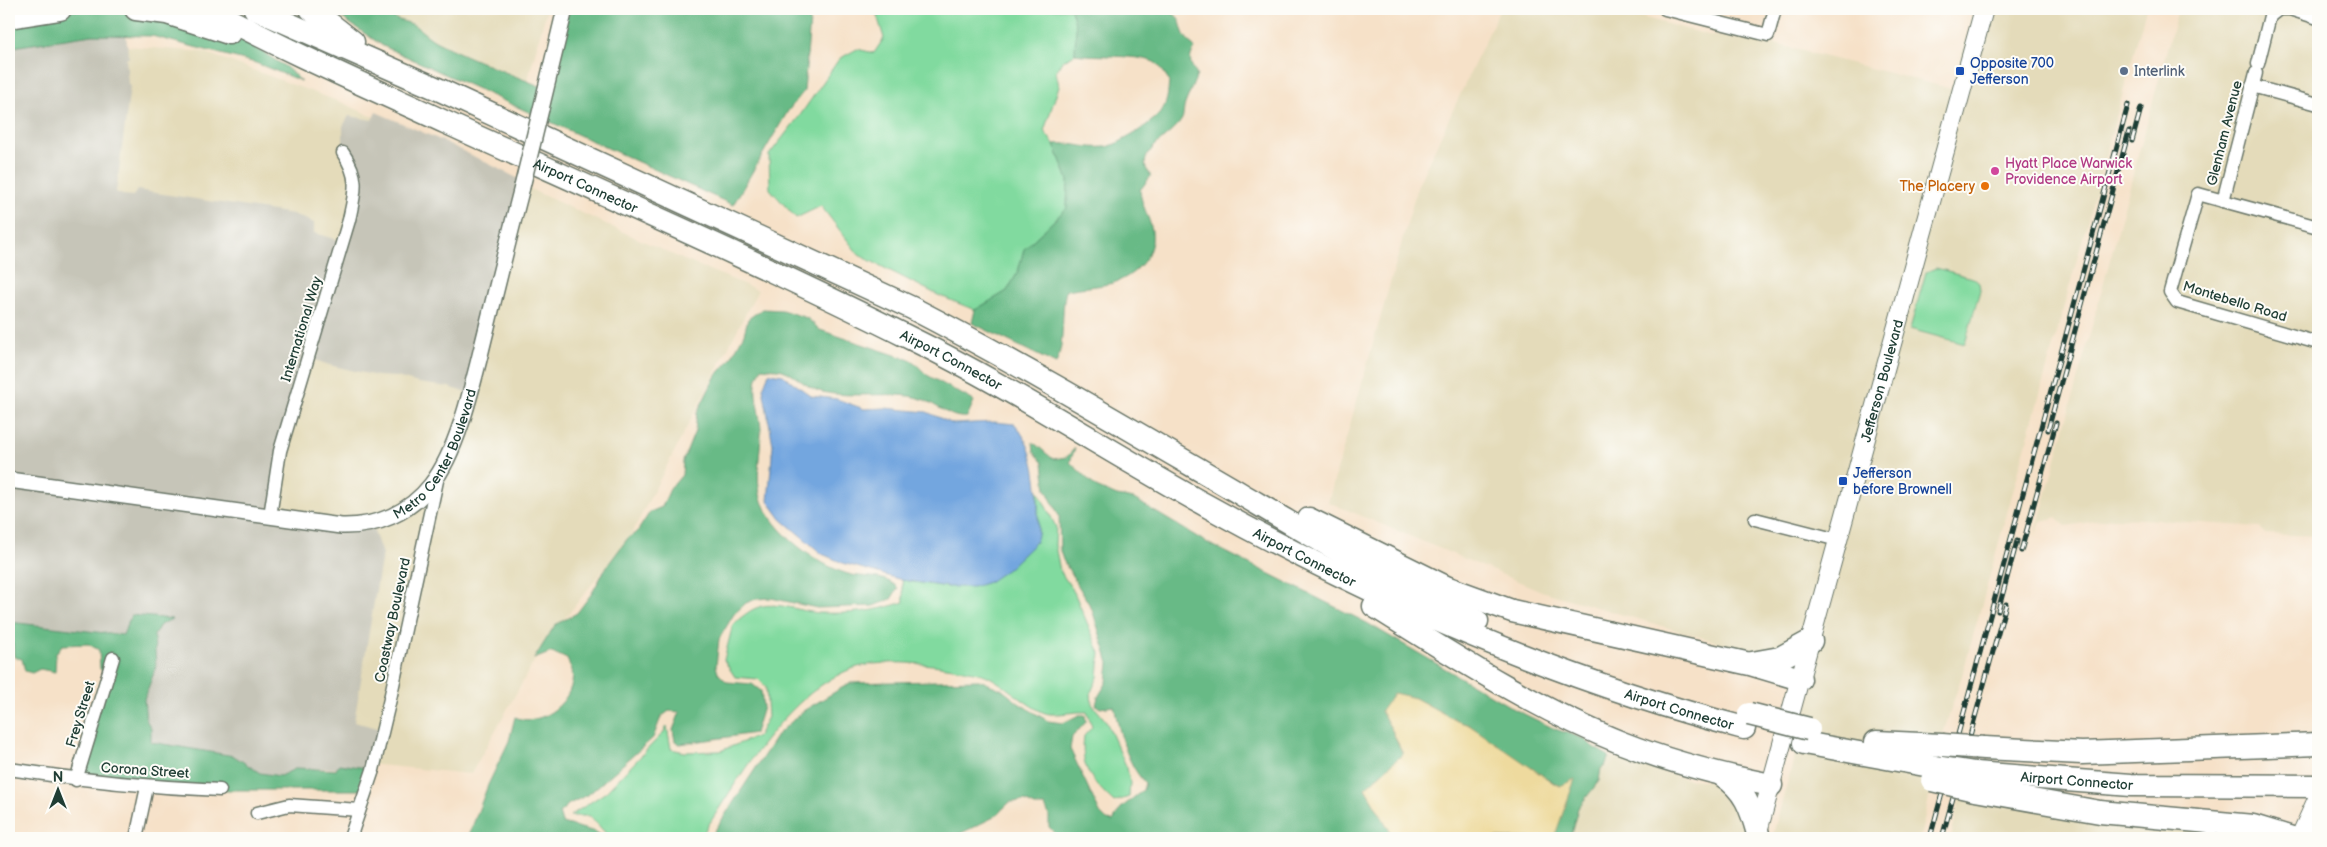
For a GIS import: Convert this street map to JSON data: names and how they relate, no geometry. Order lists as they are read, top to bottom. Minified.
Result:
{"streets":{"highway":["Airport Connector"],"main road":["Jefferson Boulevard"],"street":["Glenham Avenue","Montebello Road","International Way","Metro Center Boulevard","Coastway Boulevard","Frey Street","Corona Street"]},"crossings":[["Glenham Avenue","Montebello Road"],["International Way","Metro Center Boulevard"],["Metro Center Boulevard","Coastway Boulevard"],["Frey Street","Corona Street"]],"places":{"transit":["Opposite 700 Jefferson","Jefferson before Brownell"],"other":["Interlink","Hyatt Place Warwick Providence Airport","The Placery"]},"north":"top"}
